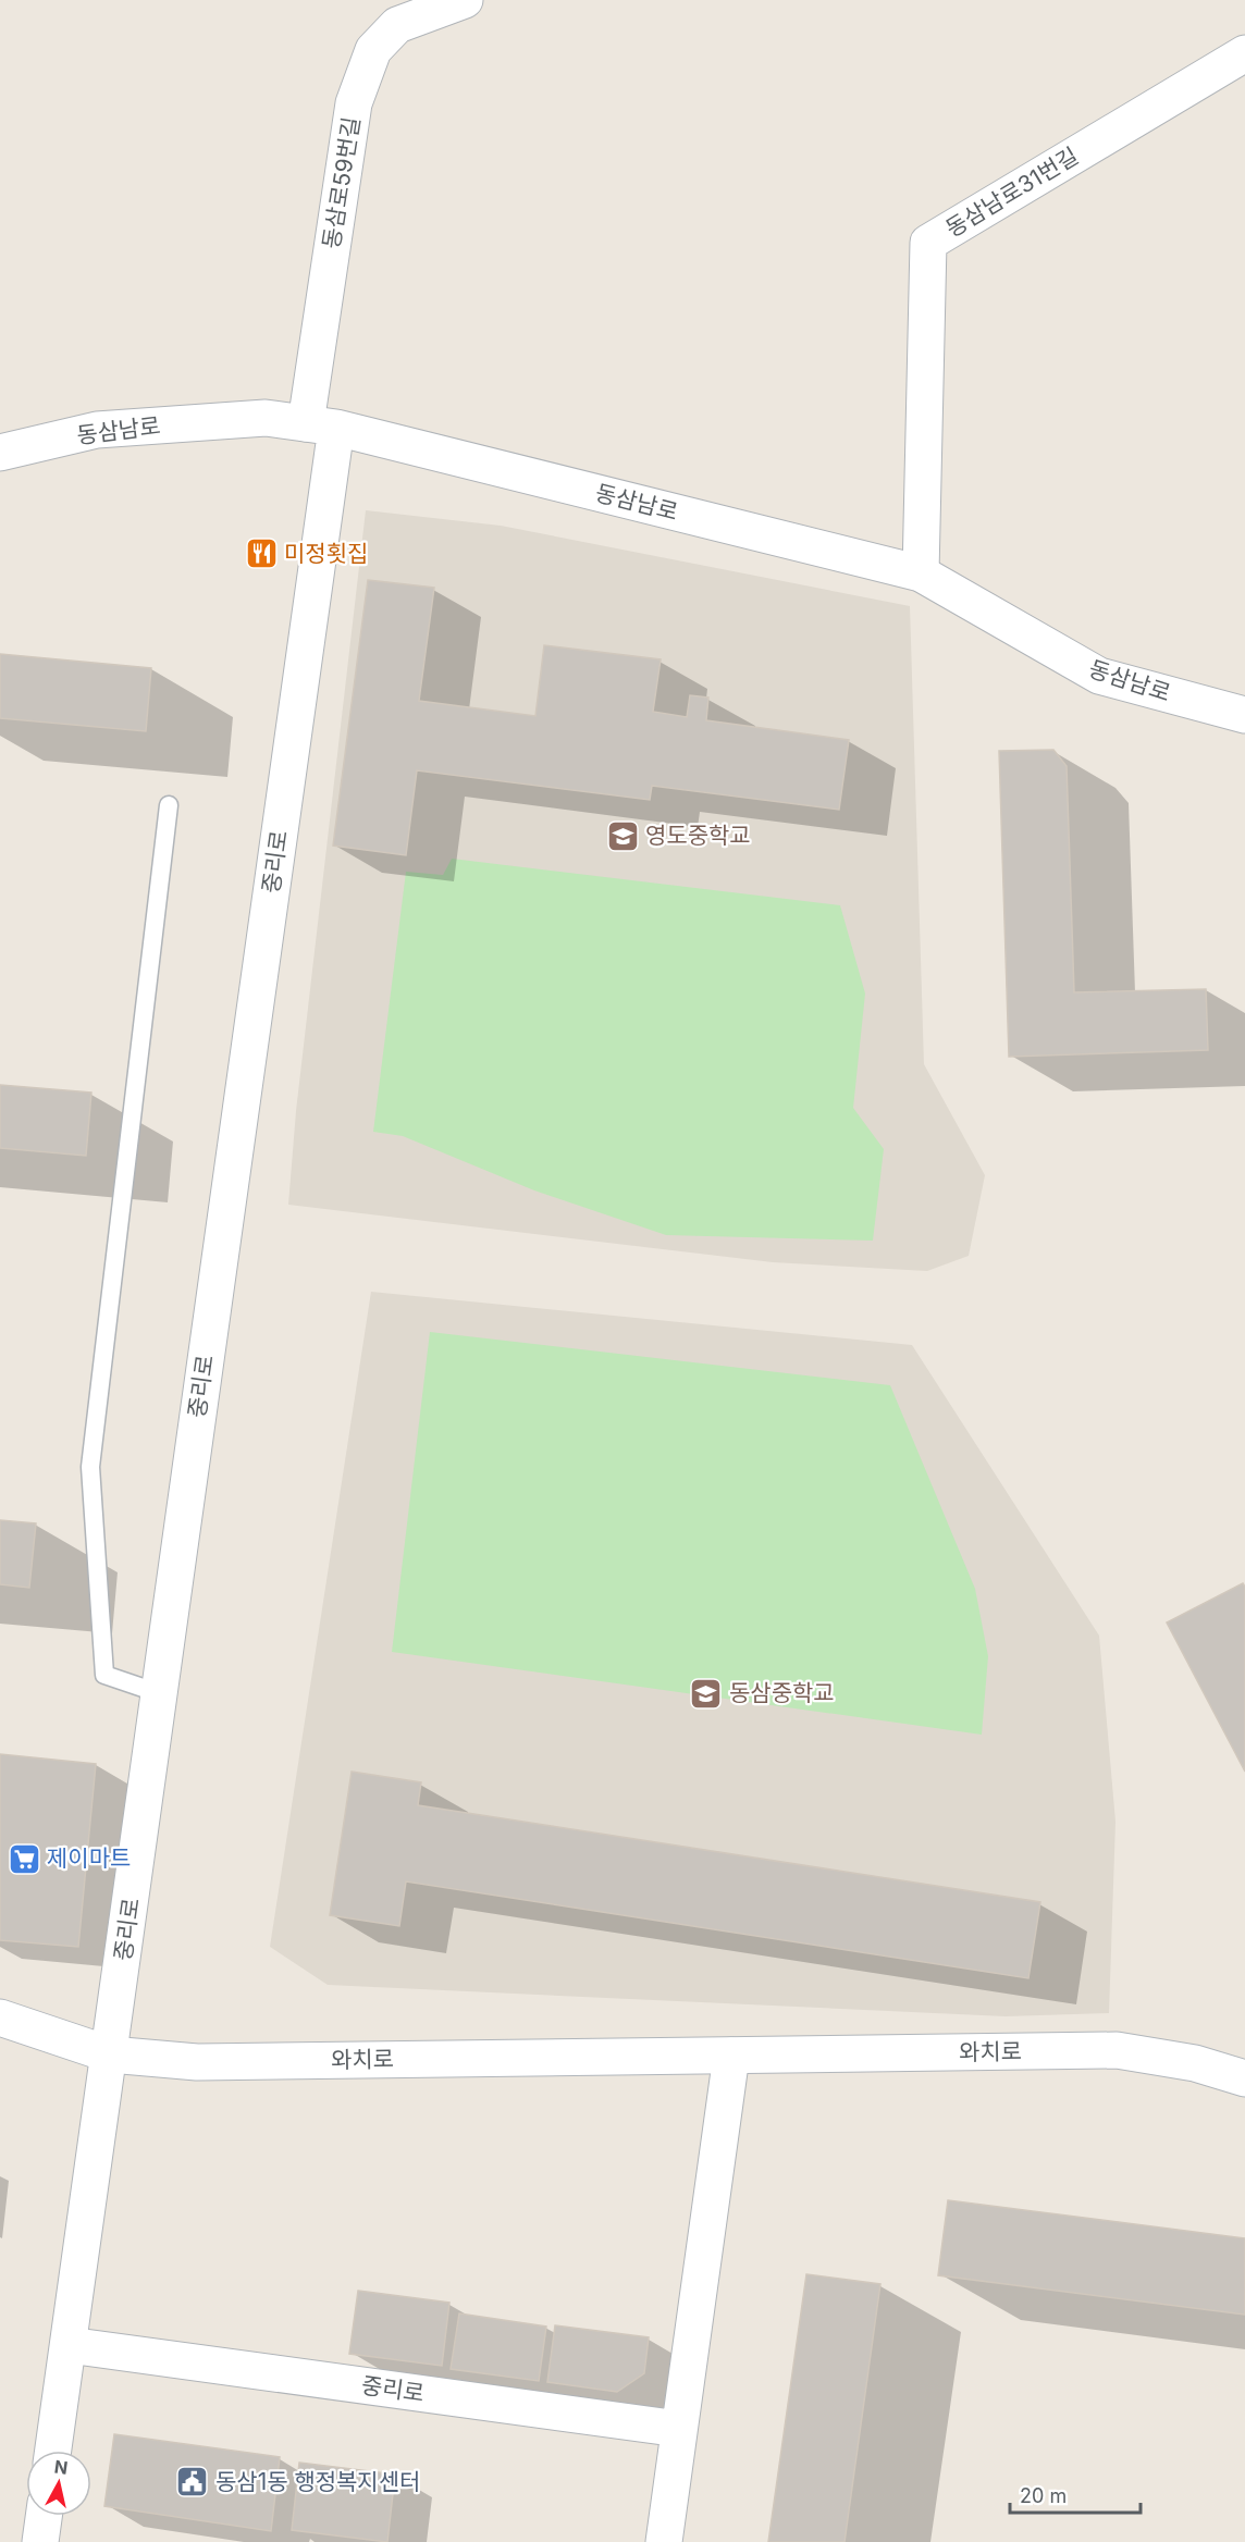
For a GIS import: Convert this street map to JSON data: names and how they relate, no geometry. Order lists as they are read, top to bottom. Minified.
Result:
{"streets":{"street":["동삼로59번길","동삼남로31번길","동삼남로","중리로","와치로"]},"crossings":[["동삼로59번길","동삼남로"],["동삼로59번길","중리로"],["동삼남로31번길","동삼남로"],["동삼남로","중리로"],["중리로","와치로"]],"places":{"restaurant":["미정횟집"],"school or university":["영도중학교","동삼중학교"],"supermarket":["제이마트"],"public building":["동삼1동 행정복지센터"]},"scale_bar":"20 m","north":"top"}
